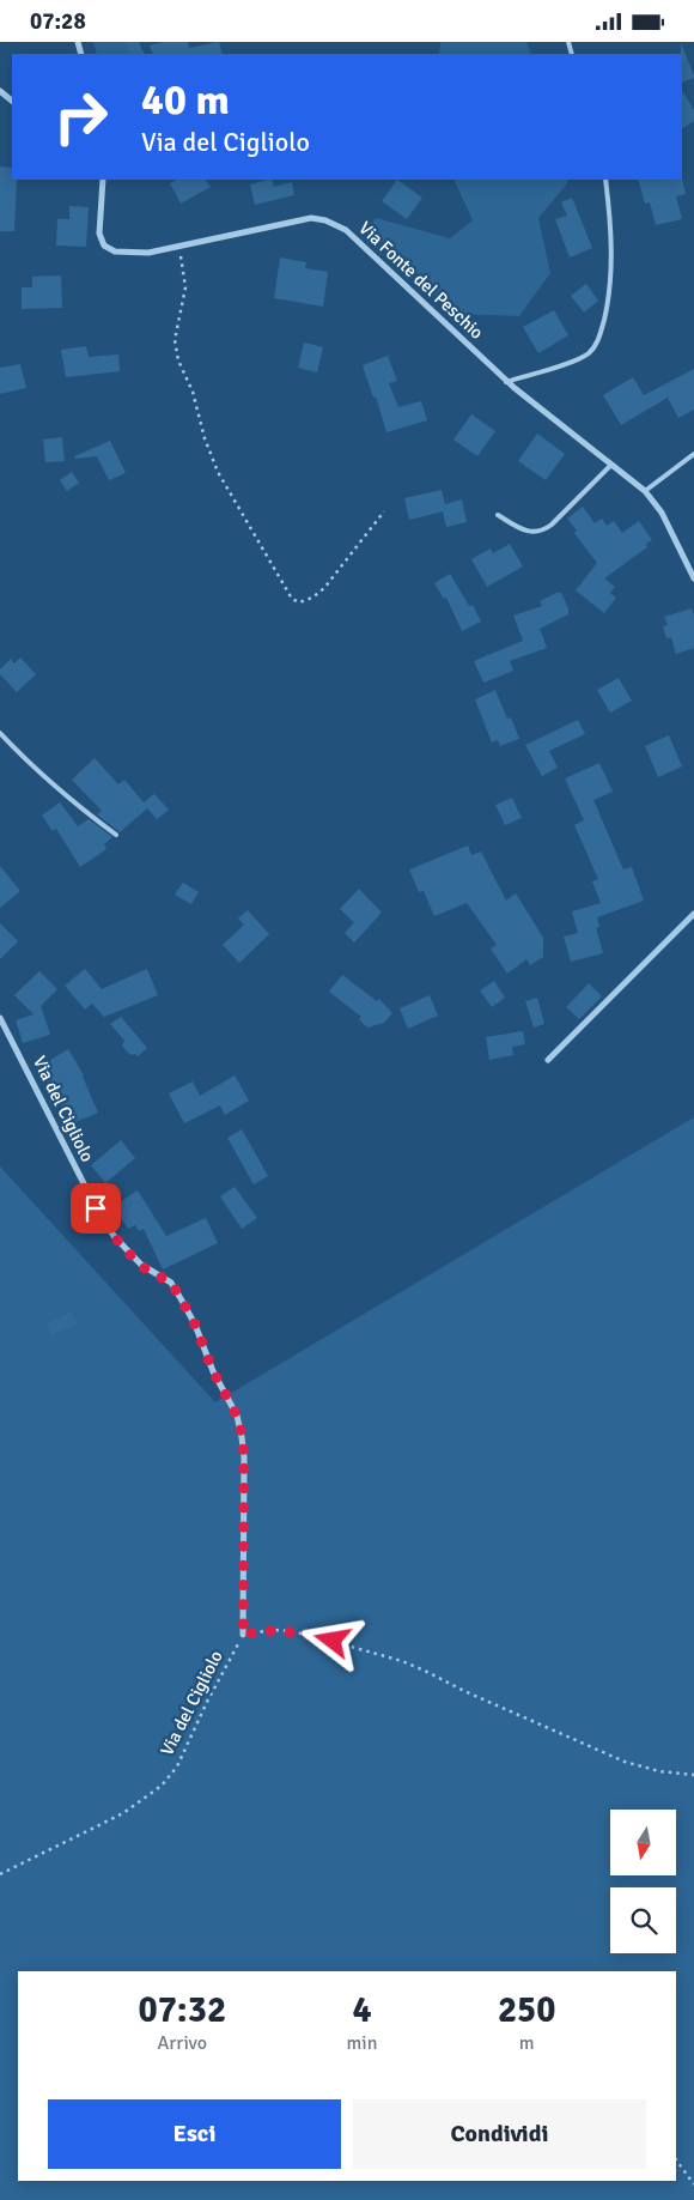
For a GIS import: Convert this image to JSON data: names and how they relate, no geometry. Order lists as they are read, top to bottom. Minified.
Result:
{"streets":{"street":["Via Fonte del Peschio","Via del Cigliolo"]},"north":"bottom","page":{"status":"07:28","turn":["40 m","Via del Cigliolo"],"eta":["07:32","Arrivo","4","min","250","m"],"buttons":["Esci","Condividi"]}}
